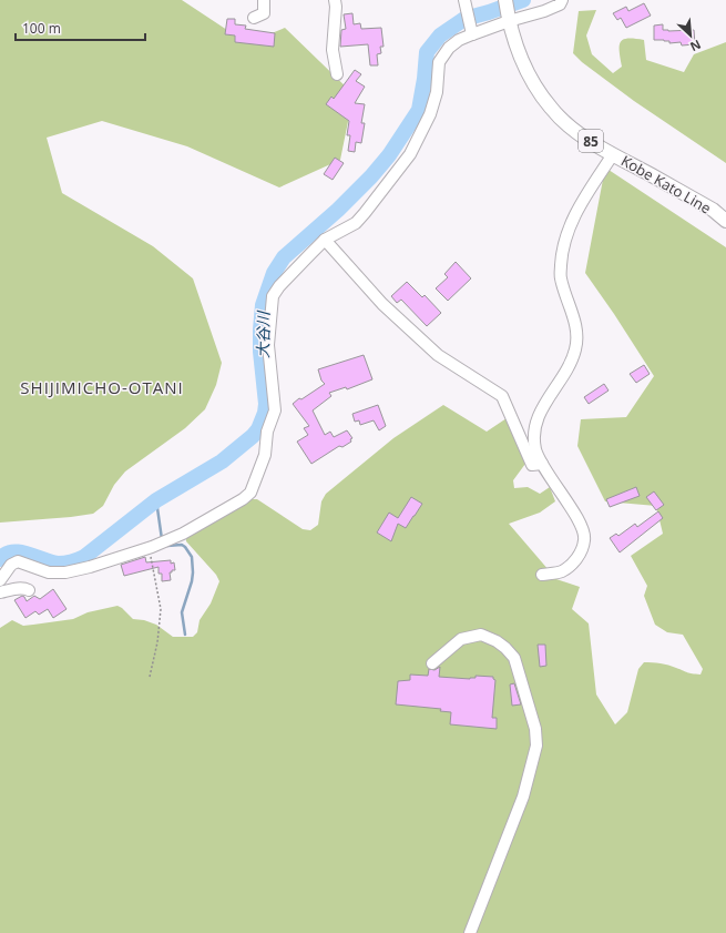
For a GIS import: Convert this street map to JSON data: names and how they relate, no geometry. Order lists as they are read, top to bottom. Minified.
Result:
{"streets":{"main road":["85","Kobe Kato Line"]},"districts":["SHIJIMICHO-OTANI"],"water":["大谷川"],"scale_bar":"100 m","north":"bottom right"}
